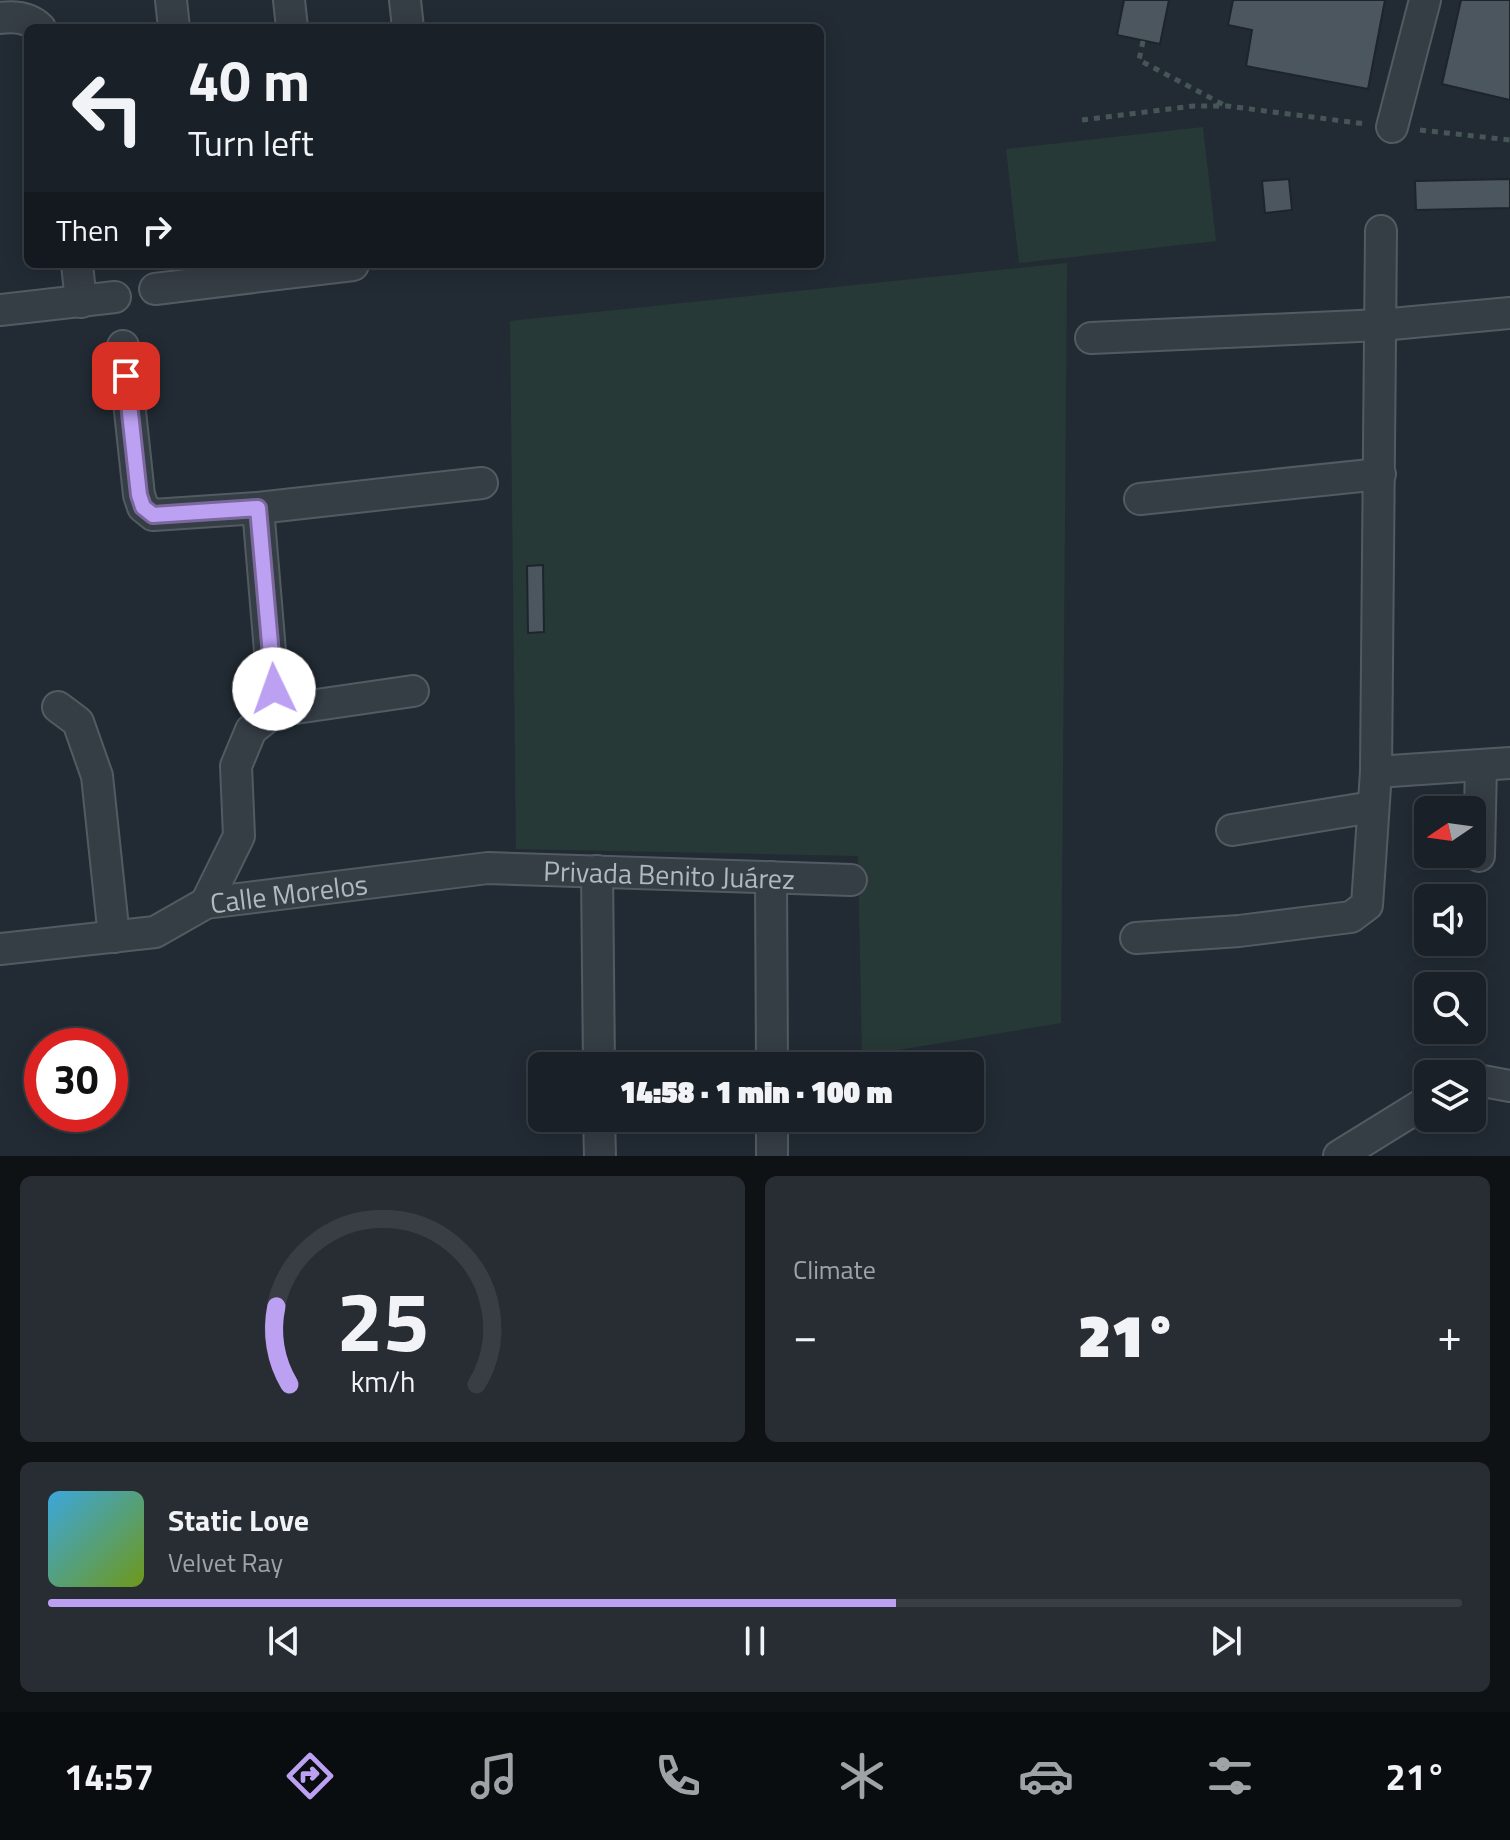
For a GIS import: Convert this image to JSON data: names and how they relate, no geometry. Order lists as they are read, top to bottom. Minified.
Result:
{"streets":{"street":["Privada Benito Juárez","Calle Morelos"]},"crossings":[["Privada Benito Juárez","Calle Morelos"]],"north":"left","page":{"turn":["40 m","Turn left"],"then":"Then","limit":"30","trip":"14:58 · 1 min · 100 m","tile":"Climate","heat":["−","21°","+"],"song":["Static Love","Velvet Ray"],"tabs":["14:57","21°"],"gauge":["25","km/h"]}}
